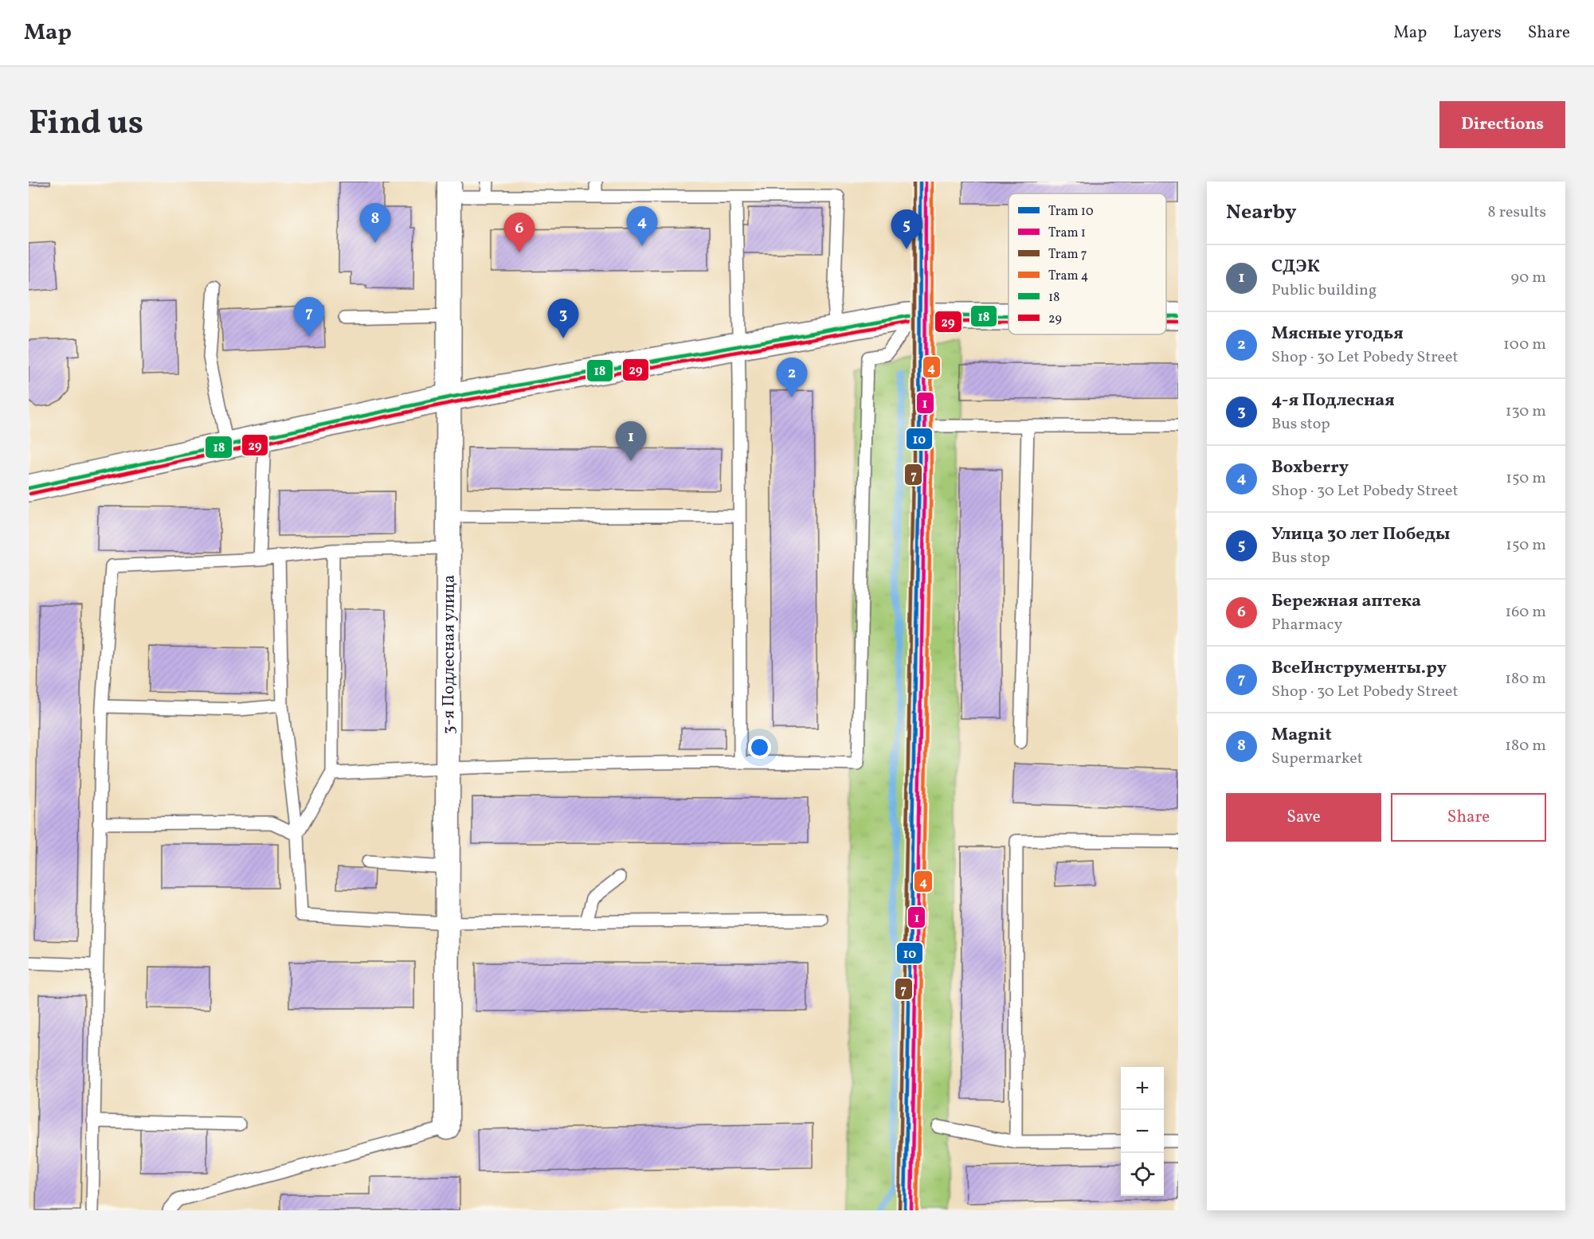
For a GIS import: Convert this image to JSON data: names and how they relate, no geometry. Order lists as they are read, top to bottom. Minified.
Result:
{"streets":{"street":["3-я Подлесная улица"]},"lines":["tram line 10","tram line 1","tram line 7","tram line 4","transit line 18","transit line 29"],"legend":["Tram 10","Tram 1","Tram 7","Tram 4","18","29"],"page":{"header":"Map","nav":["Map","Layers","Share"],"title":"Find us","buttons":["Directions",["Save","Share"]],"heading":["Nearby","8 results"],"pins":["8","4","5","6","7","3","2","1"],"list":[{"mark":"1","name":"СДЭК","note":"Public building","value":"90 m"},{"mark":"2","name":"Мясные угодья","note":"Shop · 30 Let Pobedy Street","value":"100 m"},{"mark":"3","name":"4-я Подлесная","note":"Bus stop","value":"130 m"},{"mark":"4","name":"Boxberry","note":"Shop · 30 Let Pobedy Street","value":"150 m"},{"mark":"5","name":"Улица 30 лет Победы","note":"Bus stop","value":"150 m"},{"mark":"6","name":"Бережная аптека","note":"Pharmacy","value":"160 m"},{"mark":"7","name":"ВсеИнструменты.ру","note":"Shop · 30 Let Pobedy Street","value":"180 m"},{"mark":"8","name":"Magnit","note":"Supermarket","value":"180 m"}],"map_buttons":["+","−"]}}
